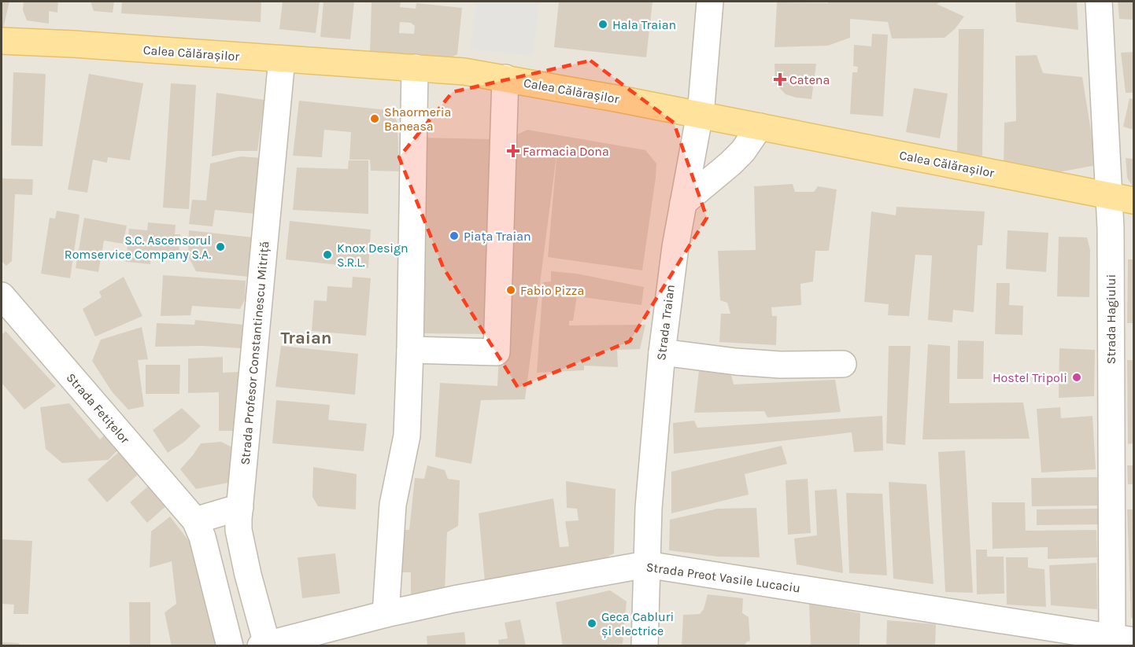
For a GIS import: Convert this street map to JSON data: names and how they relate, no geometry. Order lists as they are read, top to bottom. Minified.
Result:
{"streets":{"main road":["Calea Călărașilor"],"street":["Strada Hagiului","Strada Traian","Strada Profesor Constantinescu Mitriță","Strada Fetițelor","Strada Preot Vasile Lucaciu"]},"crossings":[["Calea Călărașilor","Strada Hagiului"],["Calea Călărașilor","Strada Traian"],["Calea Călărașilor","Strada Profesor Constantinescu Mitriță"],["Strada Hagiului","Strada Preot Vasile Lucaciu"],["Strada Traian","Strada Preot Vasile Lucaciu"],["Strada Profesor Constantinescu Mitriță","Strada Preot Vasile Lucaciu"]],"districts":["Traian"],"places":{"other":["Hala Traian","Shaormeria Baneasa","Piața Traian","S.C. Ascensorul Romservice Company S.A.","Knox Design S.R.L.","Fabio Pizza","Hostel Tripoli","Geca Cabluri și electrice"],"health":["Catena","Farmacia Dona"]}}
